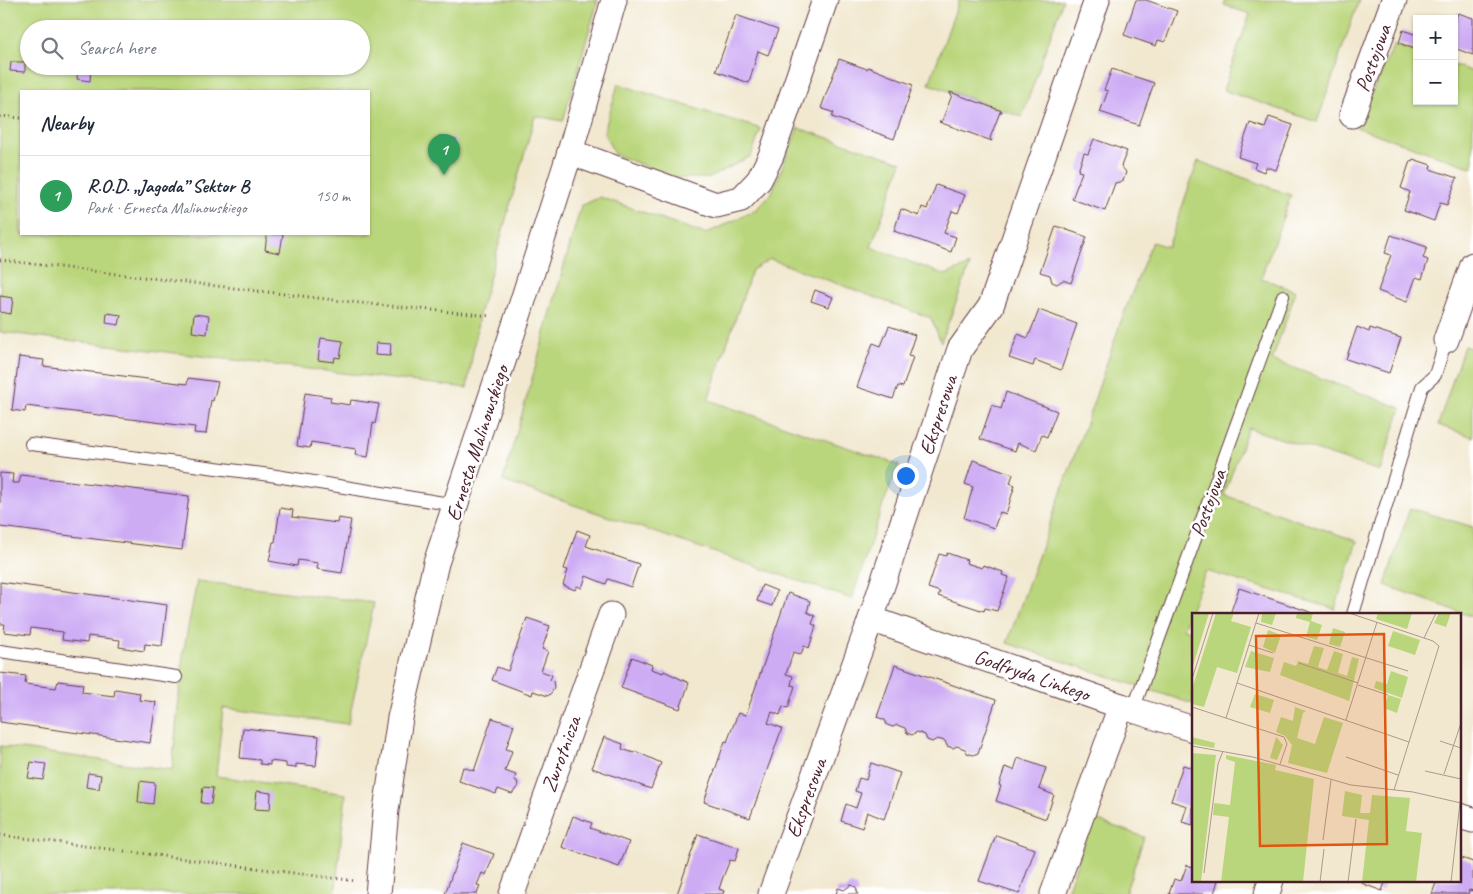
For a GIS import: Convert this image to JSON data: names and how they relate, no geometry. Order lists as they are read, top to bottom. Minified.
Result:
{"streets":{"street":["Postojowa","Ekspresowa","Ernesta Malinowskiego","Godfryda Linkego","Zwrotnicza"]},"crossings":[["Postojowa","Godfryda Linkego"],["Ekspresowa","Godfryda Linkego"]],"page":{"map_buttons":["+","−"],"search":"Search here","heading":"Nearby","pins":"1","list":[{"mark":"1","name":"R.O.D. „Jagoda” Sektor B","note":"Park · Ernesta Malinowskiego","value":"150 m"}]}}
